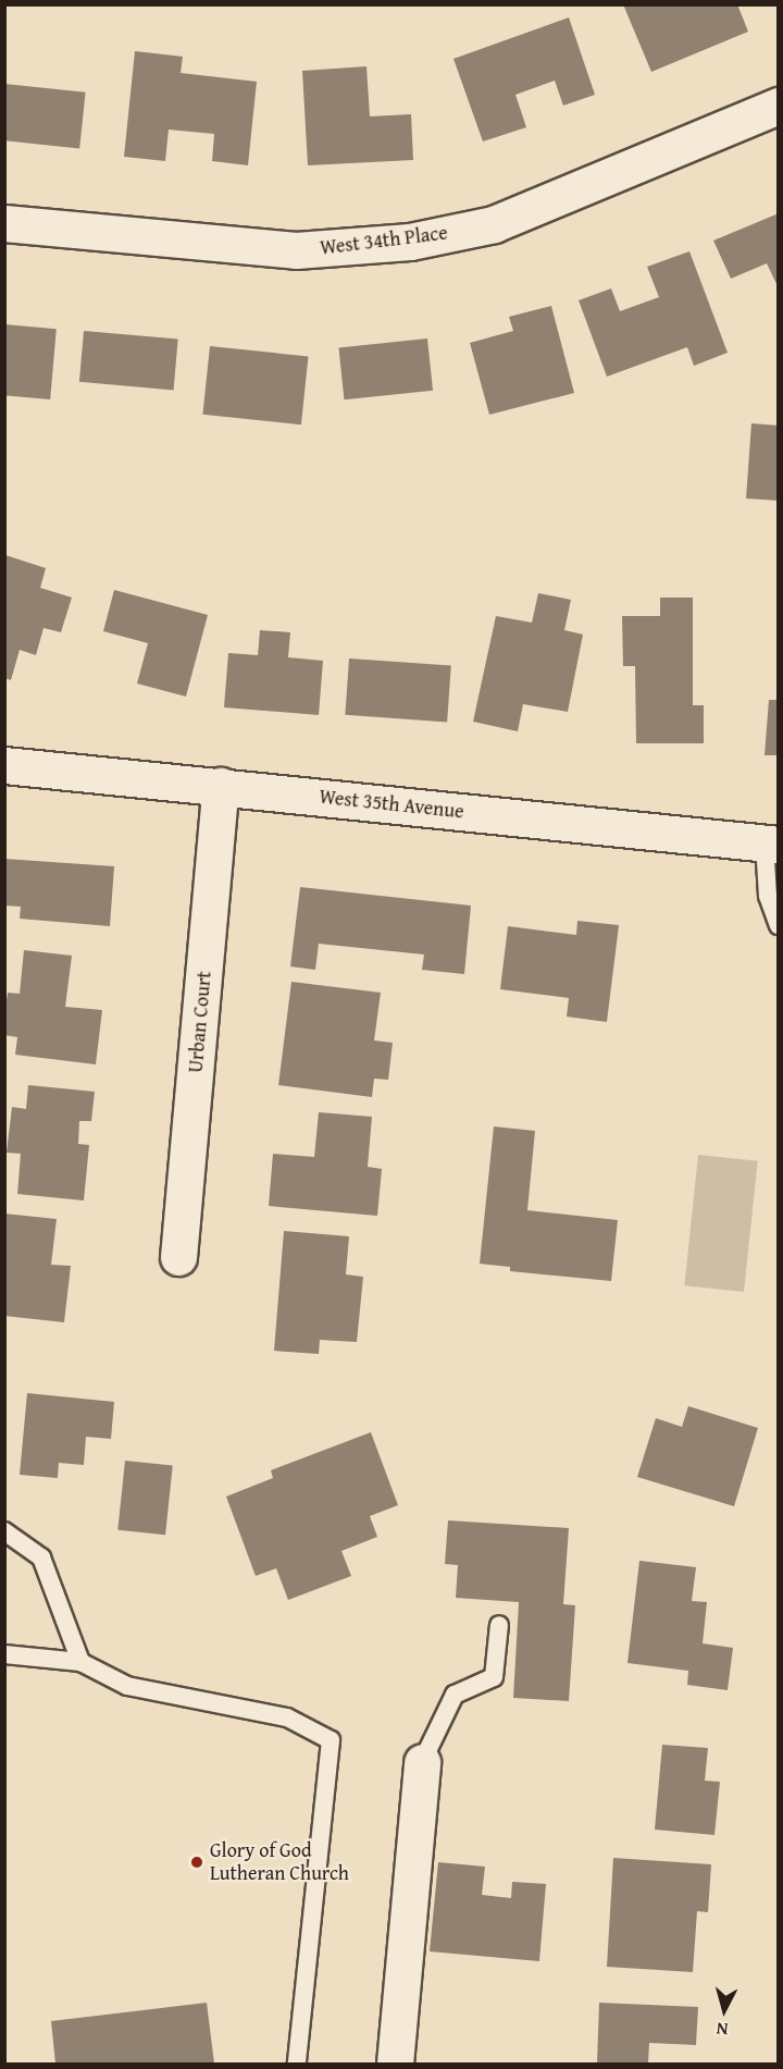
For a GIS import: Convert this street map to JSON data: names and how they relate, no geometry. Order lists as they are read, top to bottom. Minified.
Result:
{"streets":{"street":["West 34th Place","West 35th Avenue","Urban Court"]},"crossings":[["West 35th Avenue","Urban Court"]],"places":["Glory of God Lutheran Church"],"north":"bottom"}
